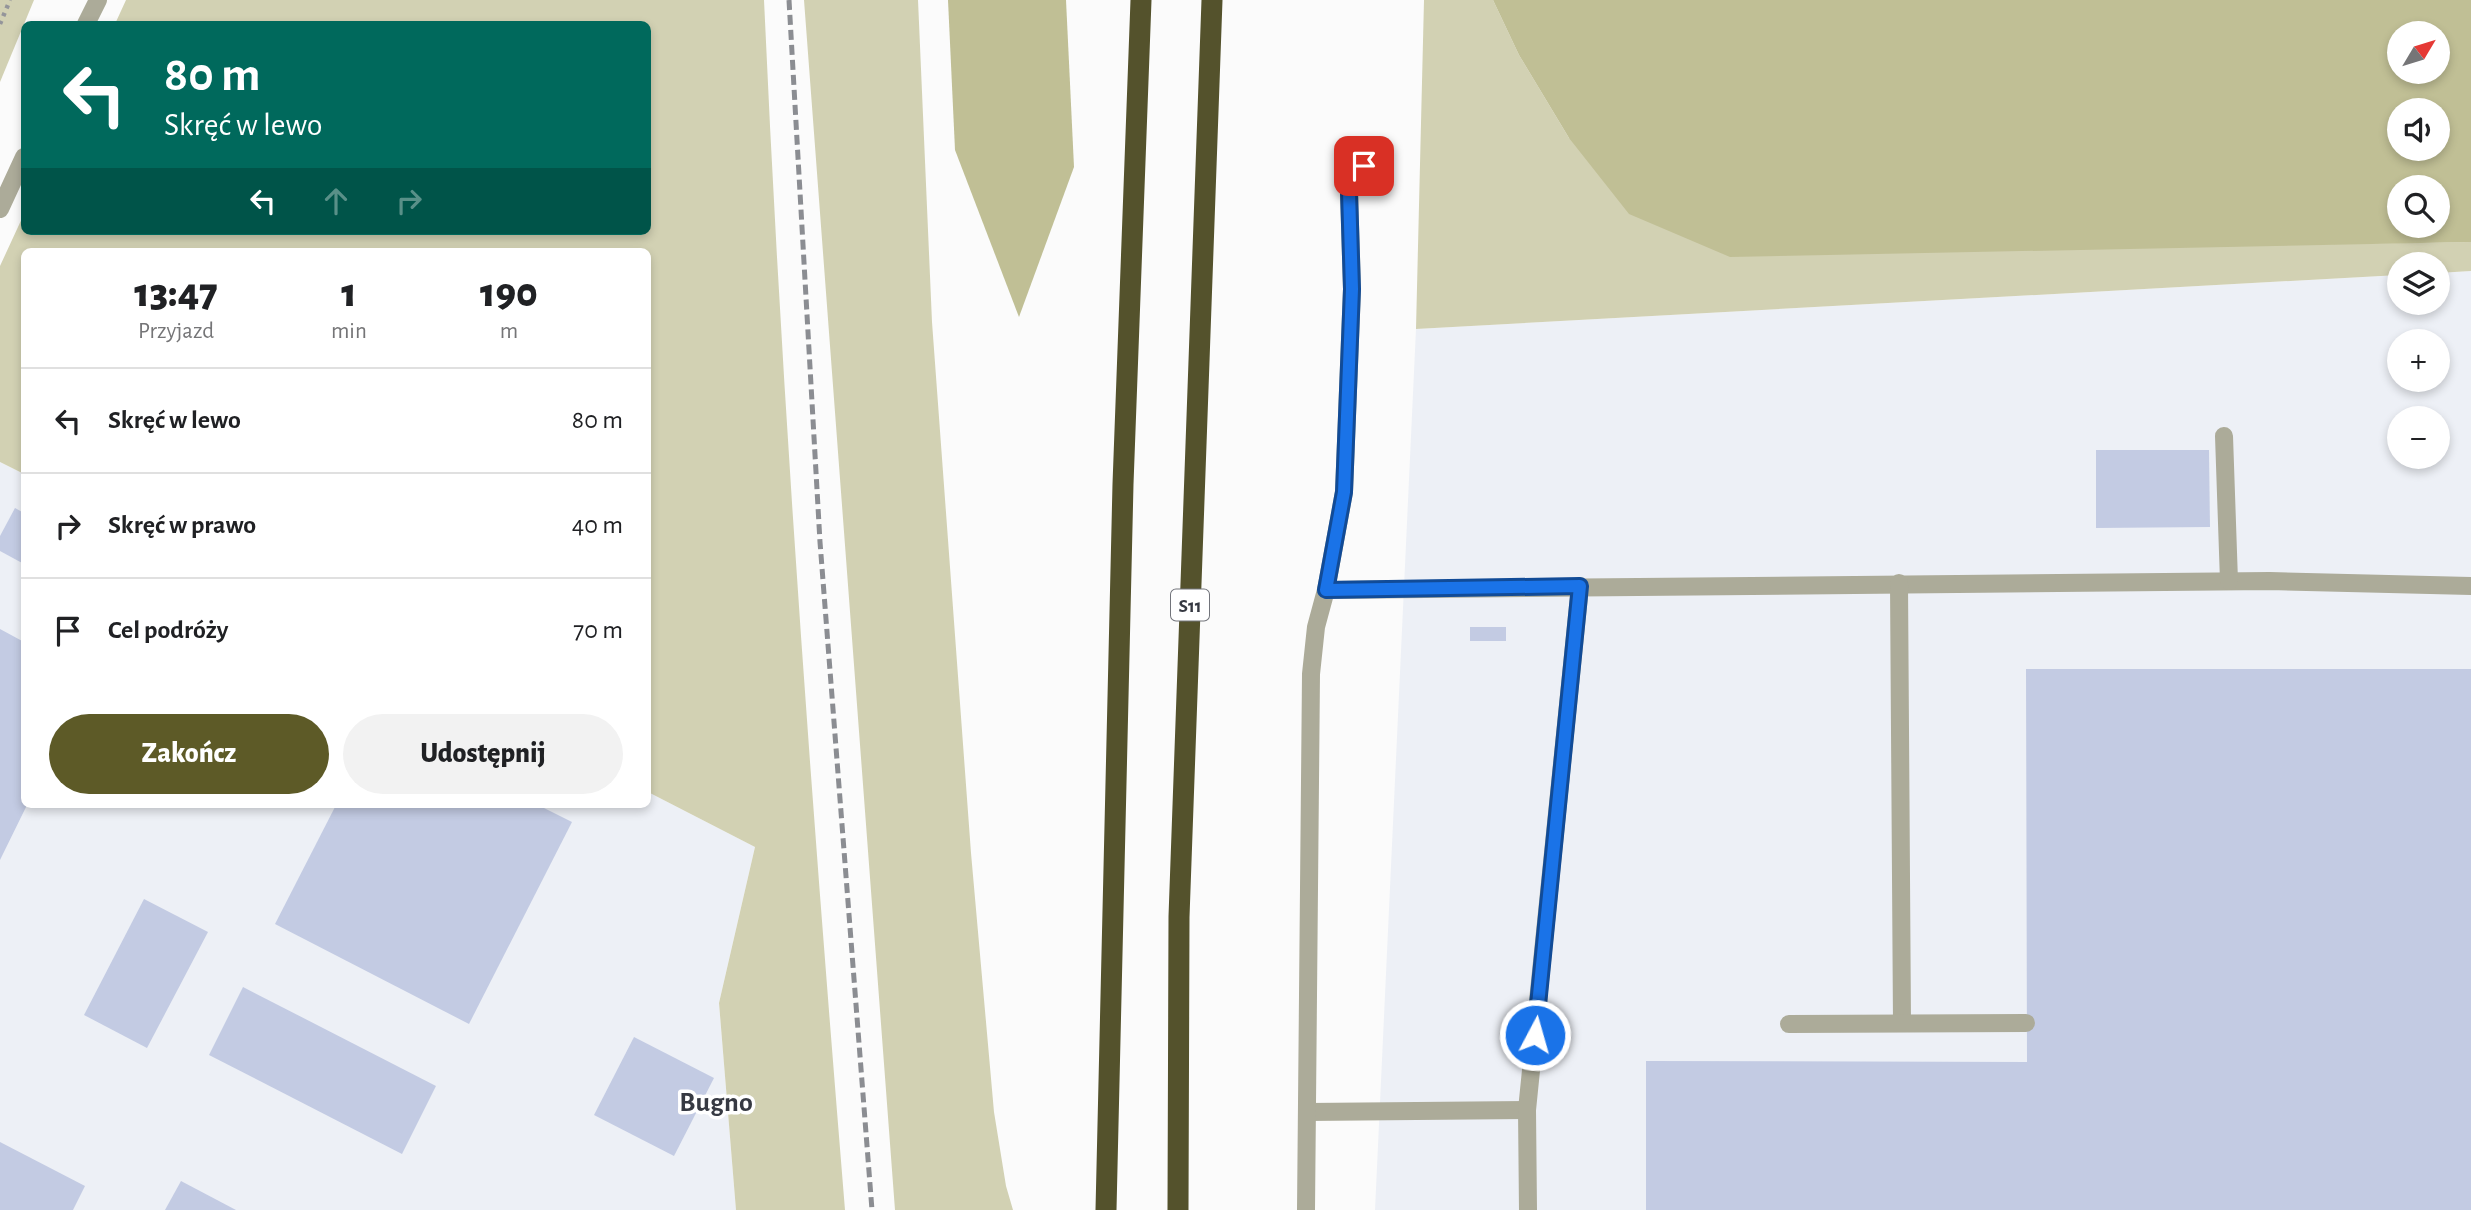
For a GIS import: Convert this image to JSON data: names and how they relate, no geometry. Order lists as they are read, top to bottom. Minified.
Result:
{"streets":{"highway":["S11"]},"districts":["Bugno"],"north":"top right","page":{"map_buttons":["+","−"],"turn":["80 m","Skręć w lewo"],"eta":["13:47","Przyjazd","1","min","190","m"],"list":[{"name":"Skręć w lewo","value":"80 m"},{"name":"Skręć w prawo","value":"40 m"},{"name":"Cel podróży","value":"70 m"}],"buttons":["Zakończ","Udostępnij"]}}
